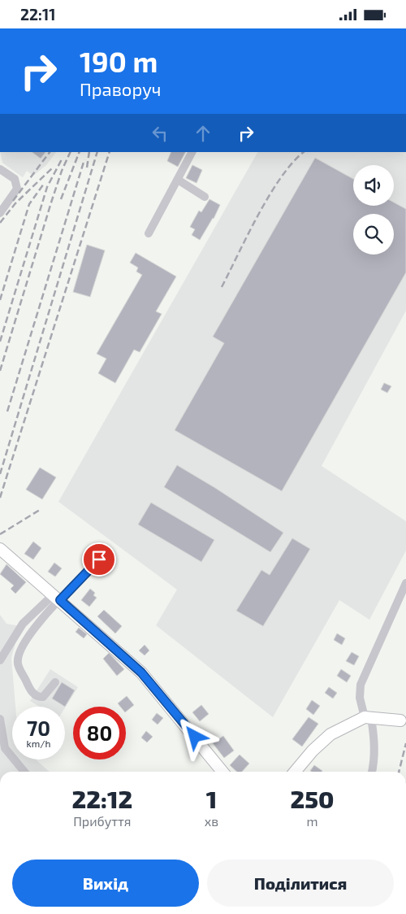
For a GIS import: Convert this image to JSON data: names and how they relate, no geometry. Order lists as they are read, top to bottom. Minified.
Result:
{"page":{"status":"22:11","turn":["190 m","Праворуч"],"speed":"70 km/h","limit":"80","eta":["22:12","Прибуття","1","хв","250","m"],"buttons":["Вихід","Поділитися"]}}
